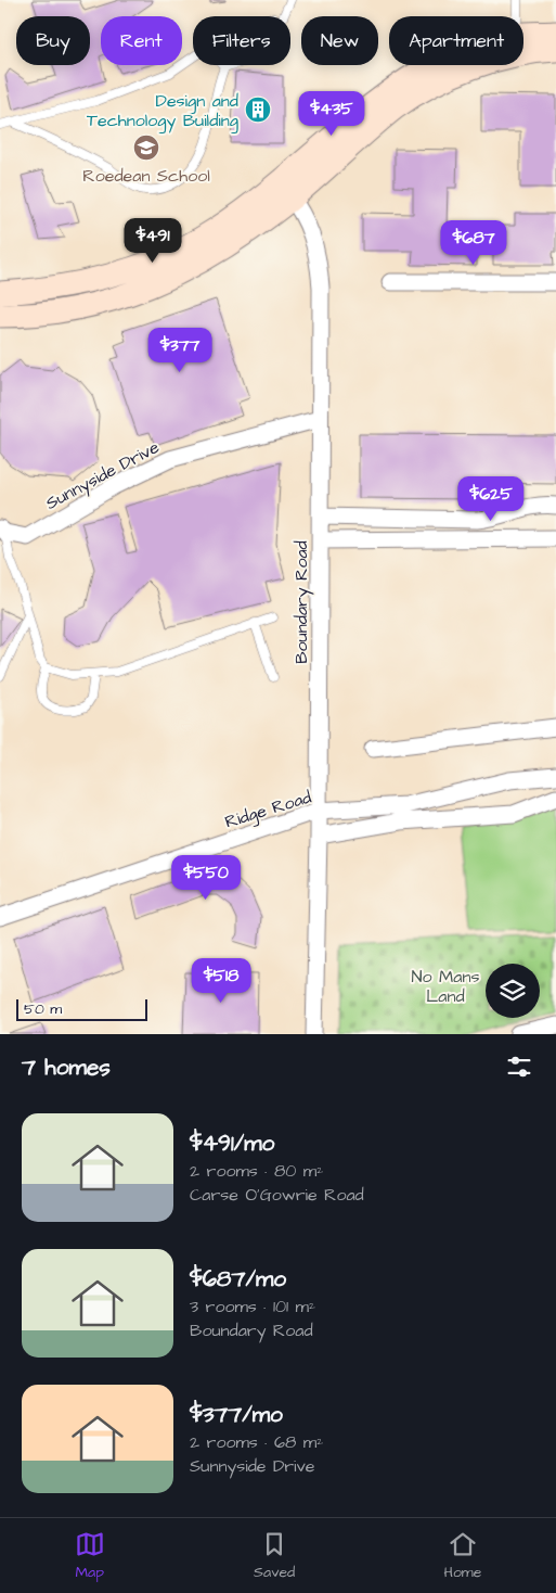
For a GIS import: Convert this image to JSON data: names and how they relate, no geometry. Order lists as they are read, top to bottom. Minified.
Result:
{"streets":{"street":["Sunnyside Drive","Boundary Road","Ridge Road"]},"crossings":[["Sunnyside Drive","Boundary Road"],["Boundary Road","Ridge Road"]],"parks":["No Mans Land"],"places":{"building":["Design and Technology Building"],"school or university":["Roedean School"]},"scale_bar":"50 m","page":{"chip":["Buy","Rent","Filters","New","Apartment"],"price":["$435","$491","$687","$377","$625","$550","$518"],"scale":"50 m","heading":"7 homes","list":[{"name":"$491/mo","note":"2 rooms · 80 m² · Carse O'Gowrie Road"},{"name":"$687/mo","note":"3 rooms · 101 m² · Boundary Road"},{"name":"$377/mo","note":"2 rooms · 68 m² · Sunnyside Drive"}],"tabs":["Map","Saved","Home"]}}
